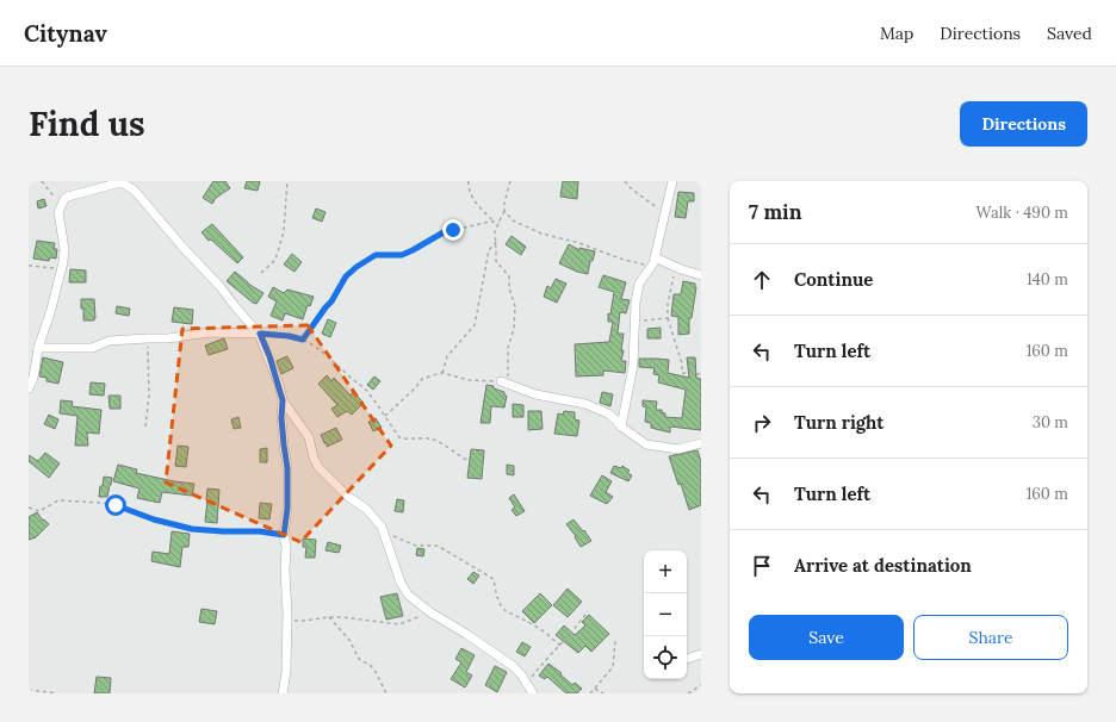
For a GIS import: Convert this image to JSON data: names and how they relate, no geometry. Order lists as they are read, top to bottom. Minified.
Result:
{"page":{"header":"Citynav","nav":["Map","Directions","Saved"],"buttons":["Directions",["Save","Share"]],"title":"Find us","heading":["7 min","Walk · 490 m"],"list":[["Continue","140 m"],["Turn left","160 m"],["Turn right","30 m"],["Turn left","160 m"],"Arrive at destination"],"map_buttons":["+","−"]}}
